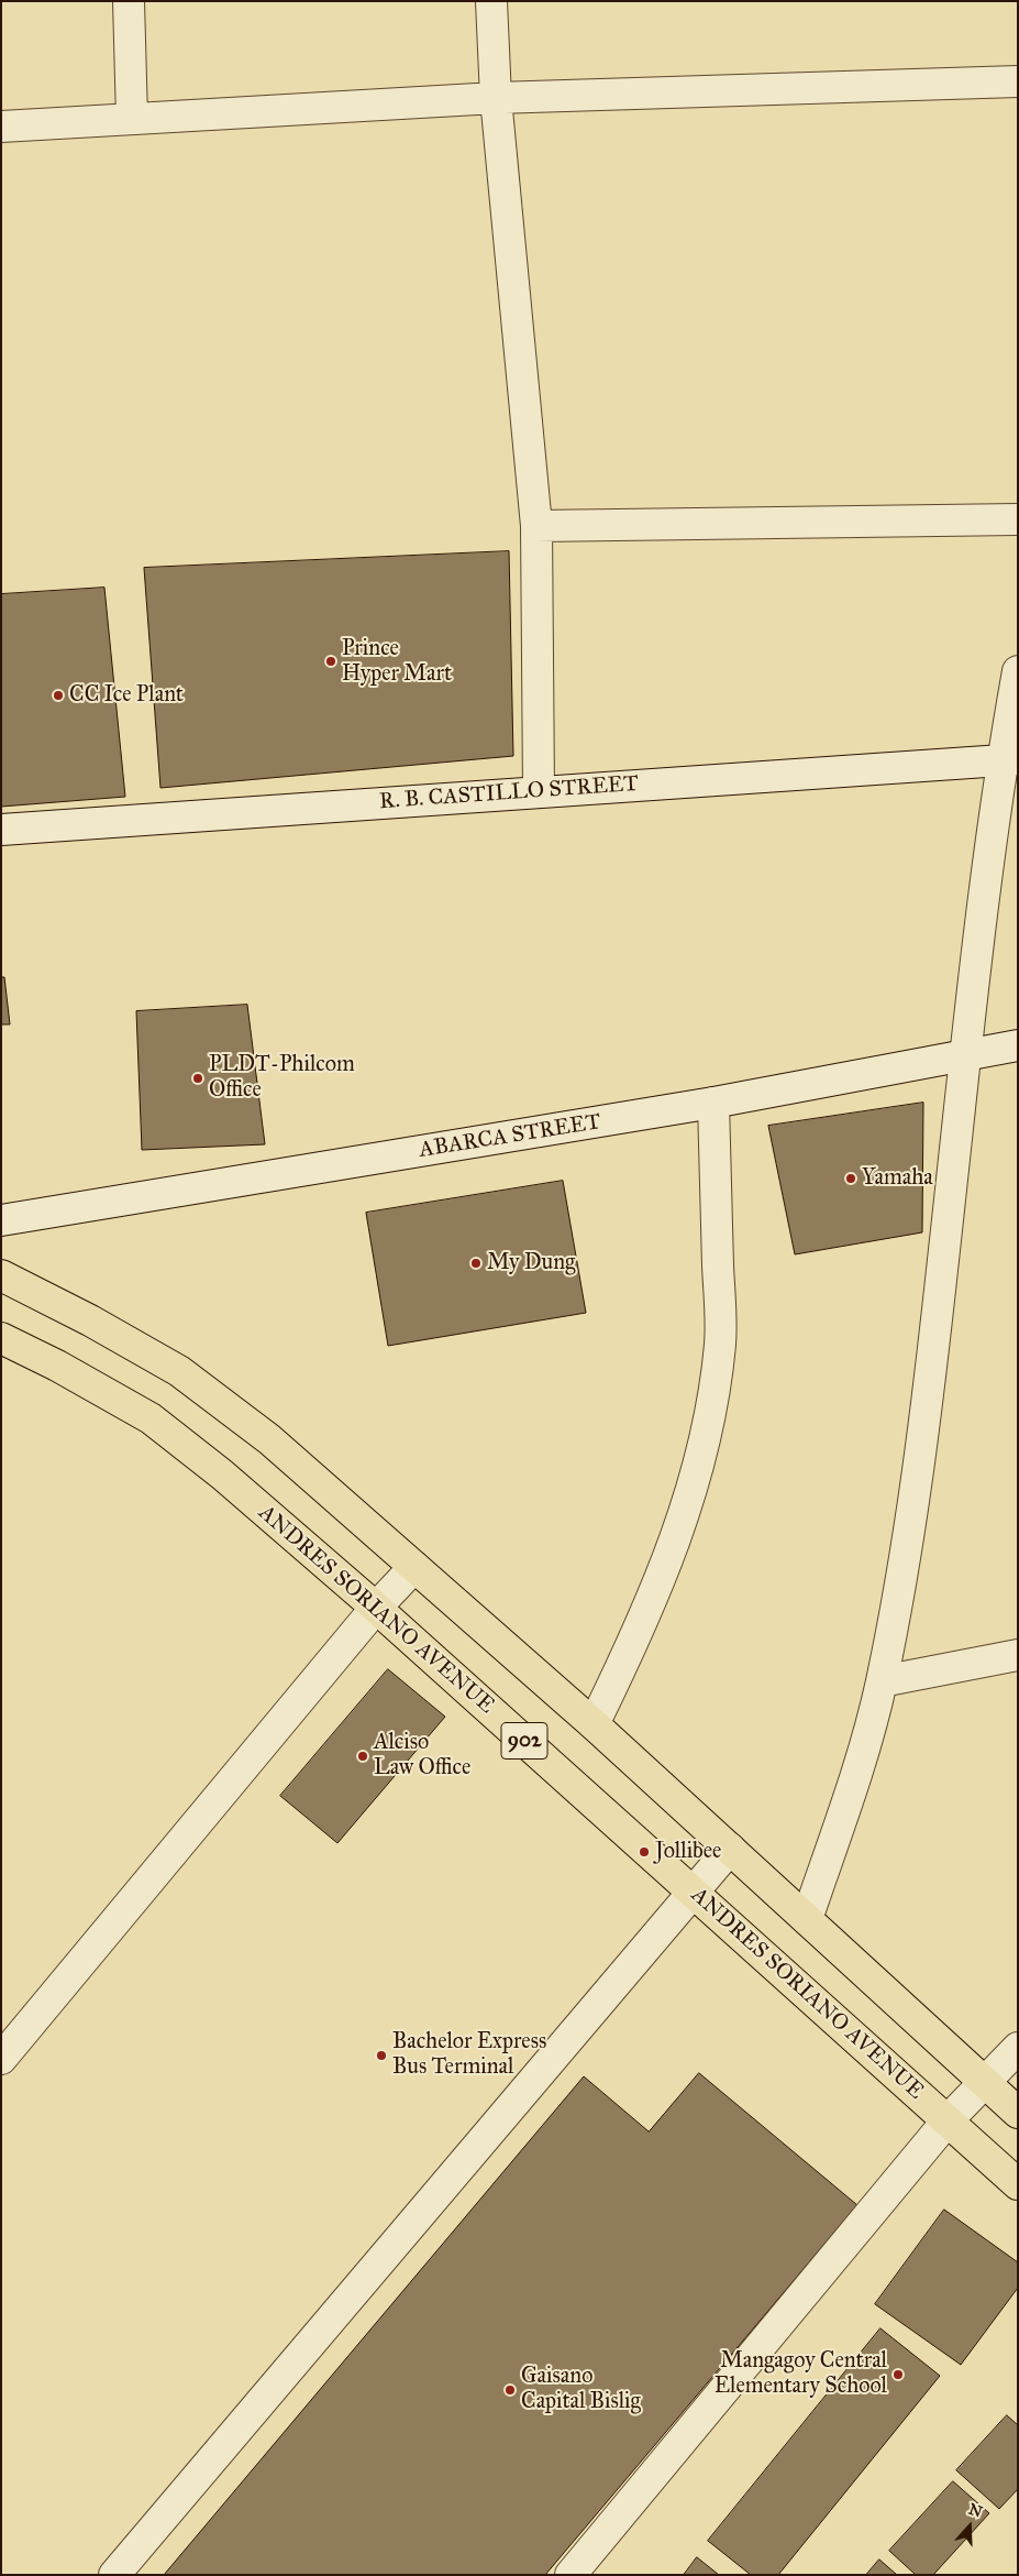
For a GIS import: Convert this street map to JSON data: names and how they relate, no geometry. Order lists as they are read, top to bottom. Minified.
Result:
{"streets":{"highway":["ANDRES SORIANO AVENUE","902"],"street":["R. B. CASTILLO STREET","ABARCA STREET"]},"places":["Prince Hyper Mart","CC Ice Plant","PLDT-Philcom Office","Yamaha","My Dung","Alciso Law Office","Jollibee","Bachelor Express Bus Terminal","Mangagoy Central Elementary School","Gaisano Capital Bislig"],"north":"top"}
